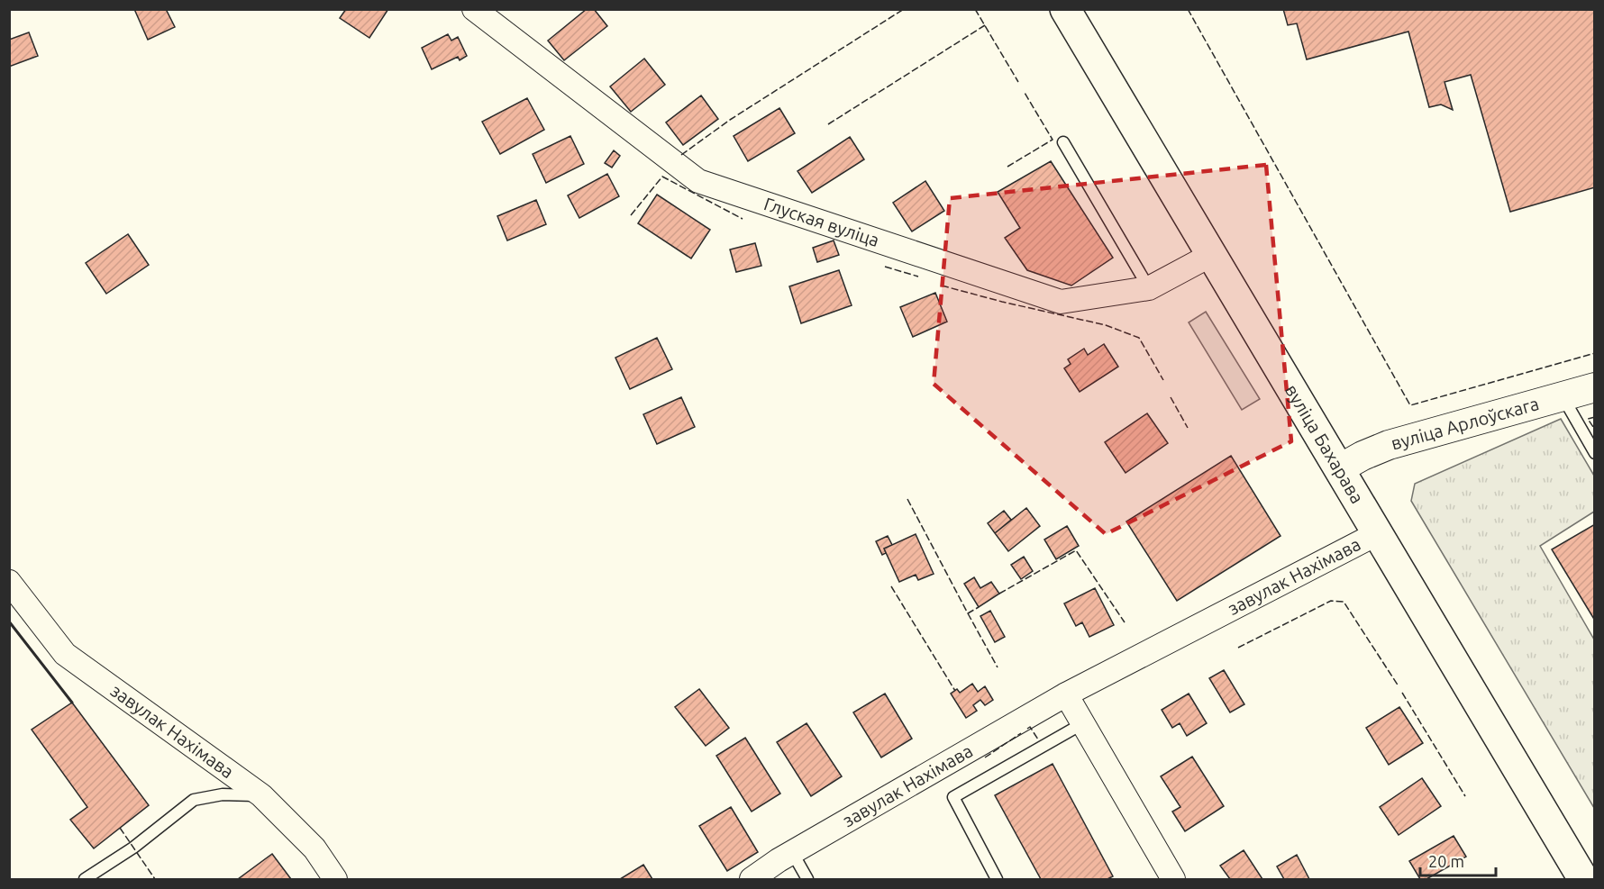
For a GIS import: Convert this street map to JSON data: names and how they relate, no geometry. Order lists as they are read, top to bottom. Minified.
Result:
{"streets":{"main road":["вуліца Бахарава"],"street":["Глуская вуліца","вуліца Арлоўскага","завулак Нахімава"]},"crossings":[["Глуская вуліца","вуліца Бахарава"],["вуліца Арлоўскага","вуліца Бахарава"],["вуліца Бахарава","завулак Нахімава"]],"scale_bar":"20 m"}
